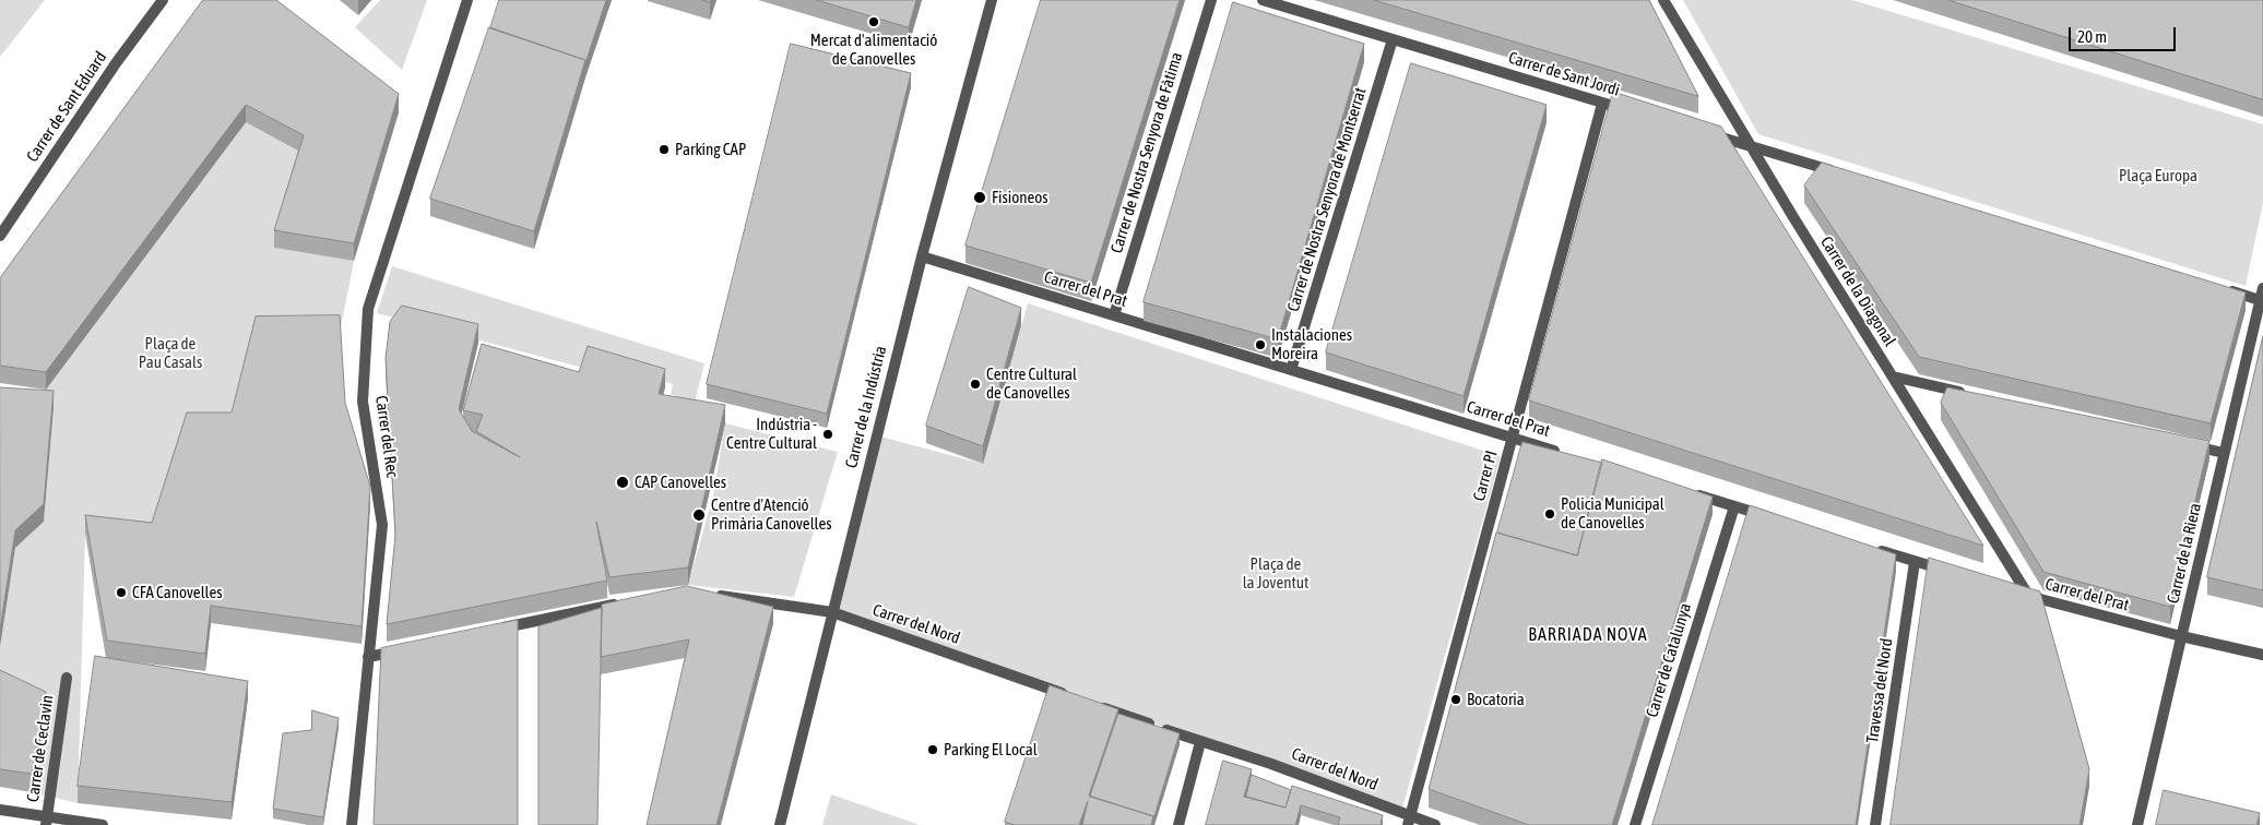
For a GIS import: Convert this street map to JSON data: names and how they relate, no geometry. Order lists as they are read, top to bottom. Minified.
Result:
{"streets":{"street":["Carrer de Sant Jordi","Carrer de Sant Eduard","Carrer de Nostra Senyora de Fàtima","Carrer de Nostra Senyora de Montserrat","Carrer del Prat","Carrer de la Diagonal","Carrer de la Indústria","Carrer del Rec","Carrer PI","Carrer de la Riera","Carrer del Nord","Carrer de Catalunya","Travessa del Nord","Carrer de Ceclavin"]},"crossings":[["Carrer de Sant Jordi","Carrer de Nostra Senyora de Montserrat"],["Carrer de Sant Jordi","Carrer PI"],["Carrer de Nostra Senyora de Fàtima","Carrer del Prat"],["Carrer de Nostra Senyora de Montserrat","Carrer del Prat"],["Carrer del Prat","Carrer de la Diagonal"],["Carrer del Prat","Carrer de la Indústria"],["Carrer del Prat","Carrer PI"],["Carrer del Prat","Carrer de la Riera"],["Carrer de la Indústria","Carrer del Nord"],["Carrer PI","Carrer del Nord"]],"districts":["BARRIADA NOVA"],"parks":["Plaça Europa","Plaça de Pau Casals","Plaça de la Joventut"],"places":["Mercat d'alimentació de Canovelles","Parking CAP","Fisioneos","Instalaciones Moreira","Centre Cultural de Canovelles","Indústria - Centre Cultural","CAP Canovelles","Policia Municipal de Canovelles","Centre d'Atenció Primària Canovelles","CFA Canovelles","Bocatoria","Parking El Local"],"scale_bar":"20 m"}
